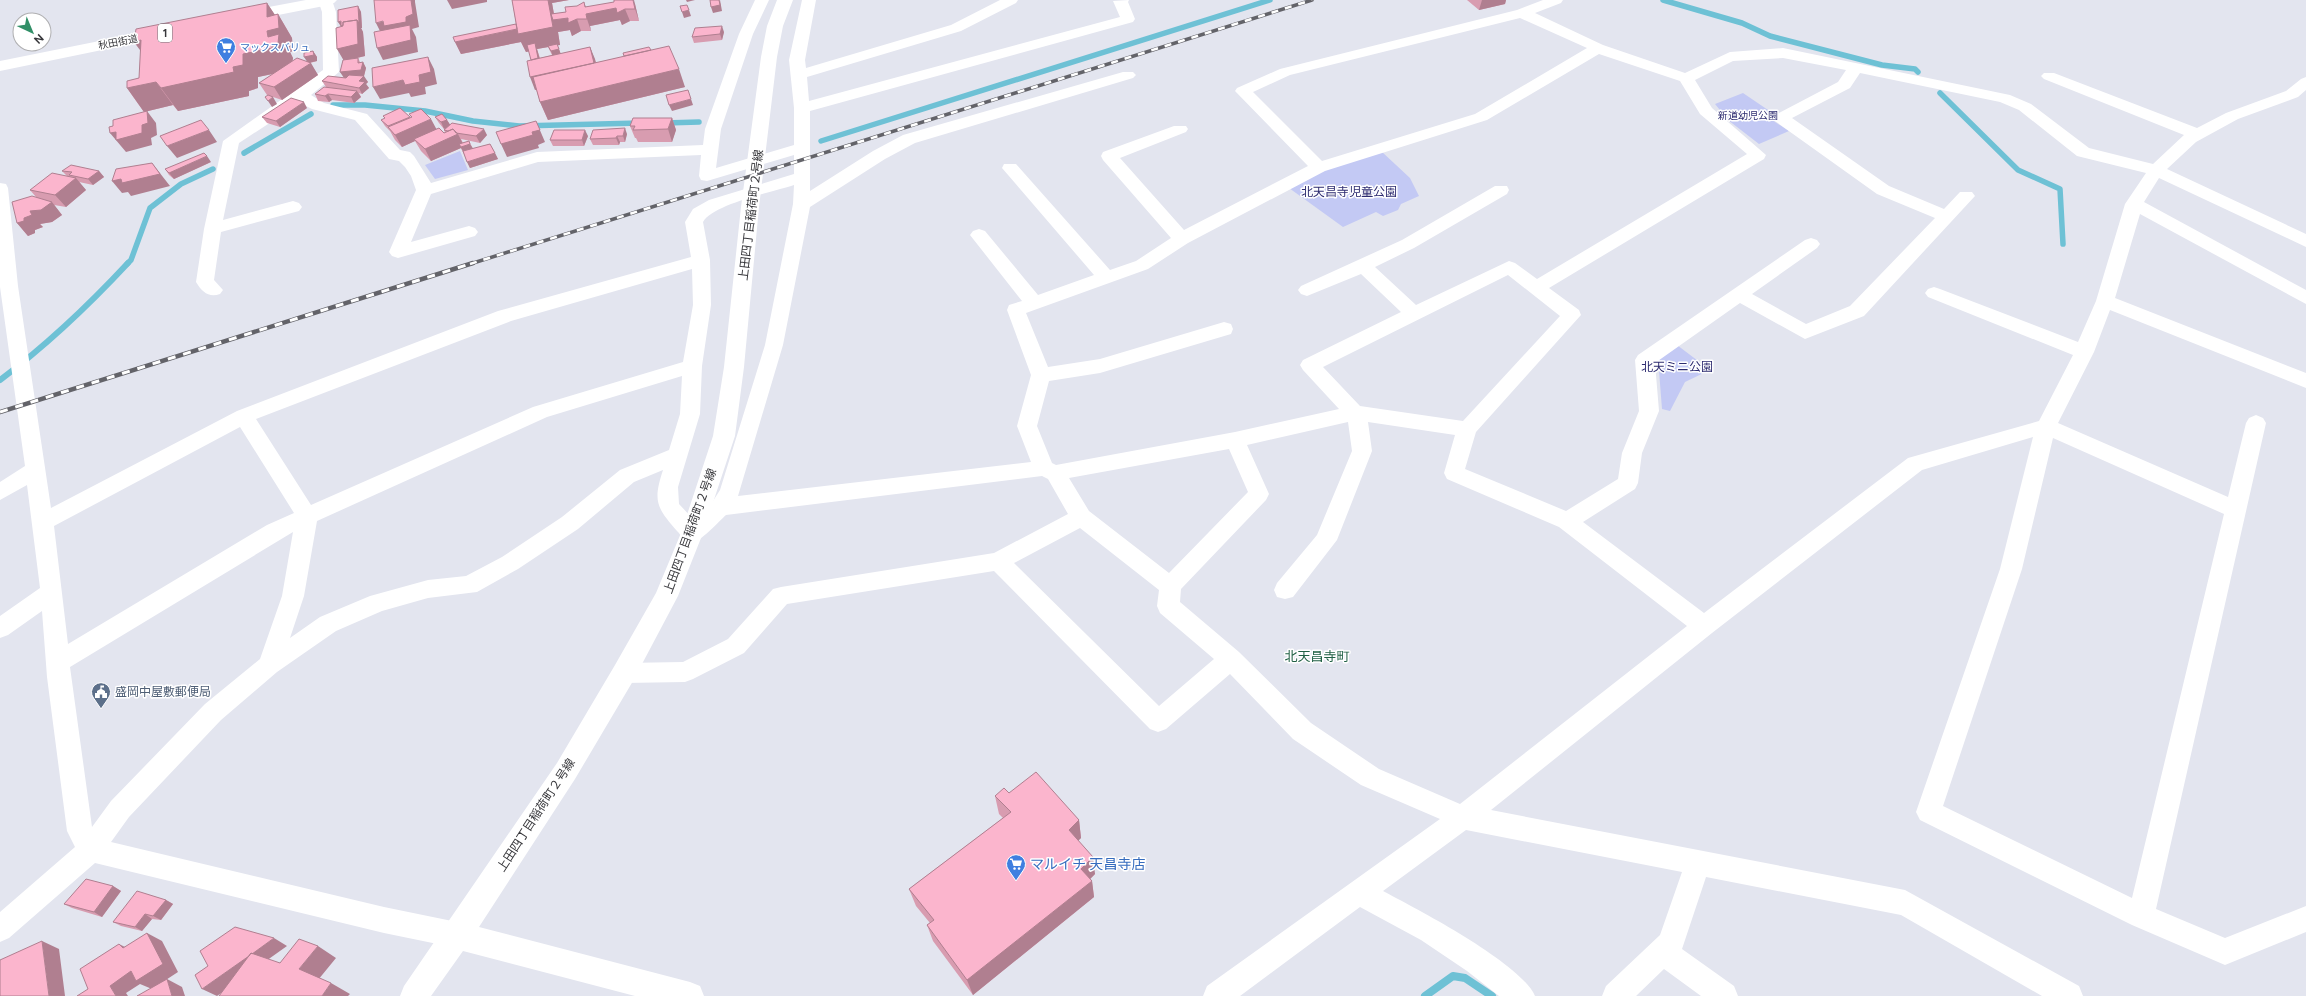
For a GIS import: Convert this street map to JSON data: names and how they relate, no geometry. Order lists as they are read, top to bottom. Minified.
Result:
{"streets":{"street":["1","秋田街道","上田四丁目稲荷町２号線"]},"districts":["北天昌寺町"],"parks":["新道幼児公園","北天昌寺児童公園","北天ミニ公園"],"places":{"supermarket":["マックスバリュ","マルイチ 天昌寺店"],"public building":["盛岡中屋敷郵便局"]},"north":"bottom right"}
